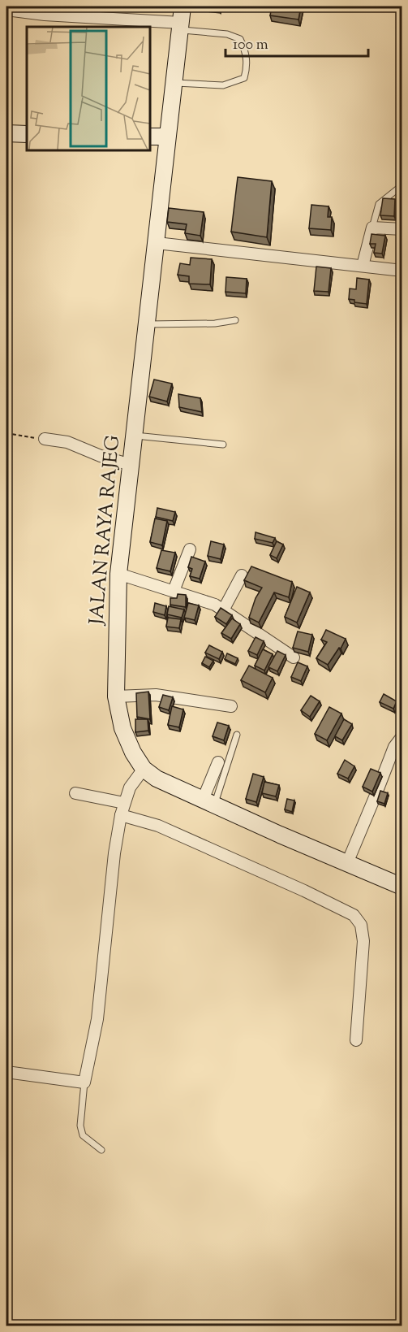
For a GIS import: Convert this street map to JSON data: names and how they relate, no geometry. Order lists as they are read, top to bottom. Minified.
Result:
{"streets":{"main road":["JALAN RAYA RAJEG"]},"scale_bar":"100 m"}
